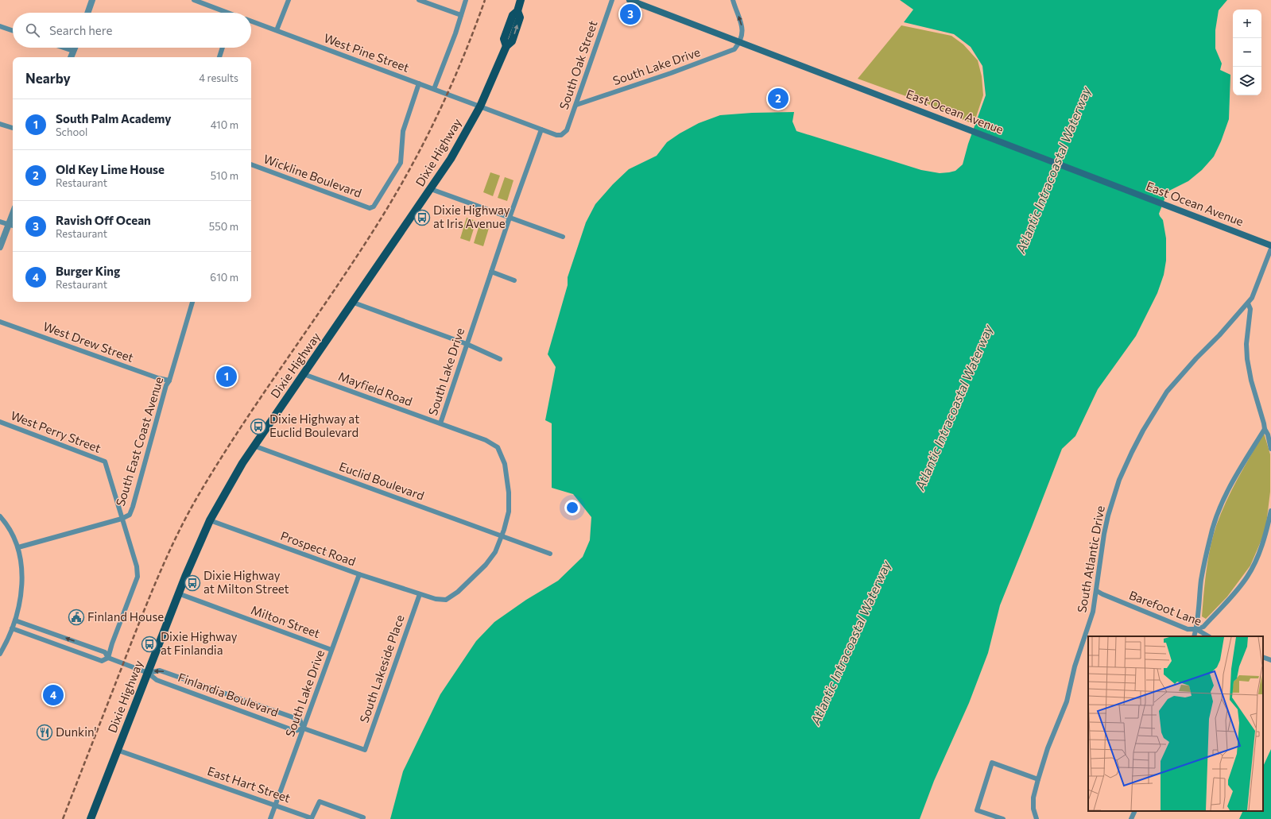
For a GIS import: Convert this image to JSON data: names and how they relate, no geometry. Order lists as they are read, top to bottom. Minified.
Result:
{"streets":{"main road":["East Ocean Avenue","Dixie Highway"],"street":["West Pine Street","South Oak Street","South Lake Drive","Wickline Boulevard","West Drew Street","Mayfield Road","West Perry Street","South East Coast Avenue","Euclid Boulevard","Prospect Road","South Atlantic Drive","Barefoot Lane","Milton Street","South Lakeside Place","Finlandia Boulevard","East Hart Street"]},"crossings":[["West Pine Street","South Oak Street"],["West Pine Street","South Lake Drive"],["West Pine Street","Dixie Highway"],["West Pine Street","Wickline Boulevard"],["South Oak Street","South Lake Drive"],["South Lake Drive","East Ocean Avenue"],["South Lake Drive","Mayfield Road"],["South Lake Drive","Euclid Boulevard"],["South Lake Drive","Prospect Road"],["South Lake Drive","Milton Street"],["South Lake Drive","South Lakeside Place"],["South Lake Drive","Finlandia Boulevard"],["South Lake Drive","East Hart Street"],["Dixie Highway","Mayfield Road"],["Dixie Highway","Euclid Boulevard"],["Dixie Highway","Prospect Road"],["Dixie Highway","Milton Street"],["Dixie Highway","Finlandia Boulevard"],["Dixie Highway","East Hart Street"],["West Drew Street","South East Coast Avenue"],["West Perry Street","South East Coast Avenue"],["South East Coast Avenue","Finlandia Boulevard"],["Prospect Road","South Lakeside Place"],["South Atlantic Drive","Barefoot Lane"],["South Lakeside Place","Finlandia Boulevard"]],"water":["Atlantic Intracoastal Waterway"],"places":{"bus stop":["Dixie Highway at Iris Avenue","Dixie Highway at Euclid Boulevard","Dixie Highway at Milton Street","Dixie Highway at Finlandia"],"public building":["Finland House"],"restaurant":["Dunkin'"]},"page":{"pins":["3","2","1","4"],"map_buttons":["+","−"],"search":"Search here","heading":["Nearby","4 results"],"list":[{"mark":"1","name":"South Palm Academy","note":"School","value":"410 m"},{"mark":"2","name":"Old Key Lime House","note":"Restaurant","value":"510 m"},{"mark":"3","name":"Ravish Off Ocean","note":"Restaurant","value":"550 m"},{"mark":"4","name":"Burger King","note":"Restaurant","value":"610 m"}]}}
